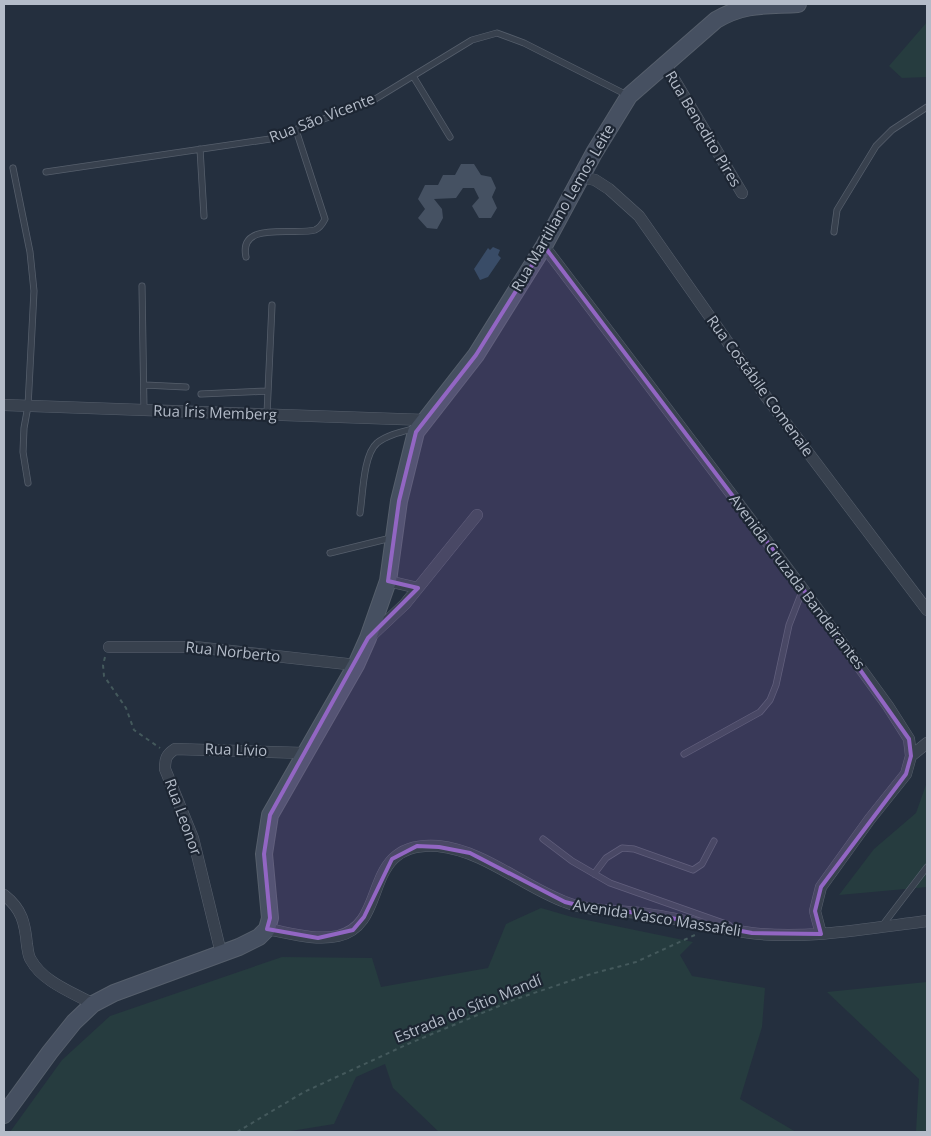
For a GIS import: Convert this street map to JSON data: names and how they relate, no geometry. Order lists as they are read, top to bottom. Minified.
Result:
{"streets":{"street":["Rua Benedito Pires","Rua Martiliano Lemos Leite","Rua Costábile Comenale","Rua Íris Memberg","Avenida Cruzada Bandeirantes","Rua Norberto","Rua Lívio","Rua Leonor","Avenida Vasco Massafeli"],"lane":["Rua São Vicente"],"path":["Estrada do Sítio Mandí"]},"crossings":[["Rua São Vicente","Rua Martiliano Lemos Leite"],["Rua Benedito Pires","Rua Martiliano Lemos Leite"],["Rua Martiliano Lemos Leite","Rua Costábile Comenale"],["Rua Martiliano Lemos Leite","Rua Íris Memberg"],["Rua Martiliano Lemos Leite","Avenida Cruzada Bandeirantes"],["Rua Martiliano Lemos Leite","Rua Norberto"],["Rua Martiliano Lemos Leite","Rua Lívio"],["Rua Martiliano Lemos Leite","Avenida Vasco Massafeli"],["Rua Lívio","Rua Leonor"],["Avenida Vasco Massafeli","Estrada do Sítio Mandí"]]}
